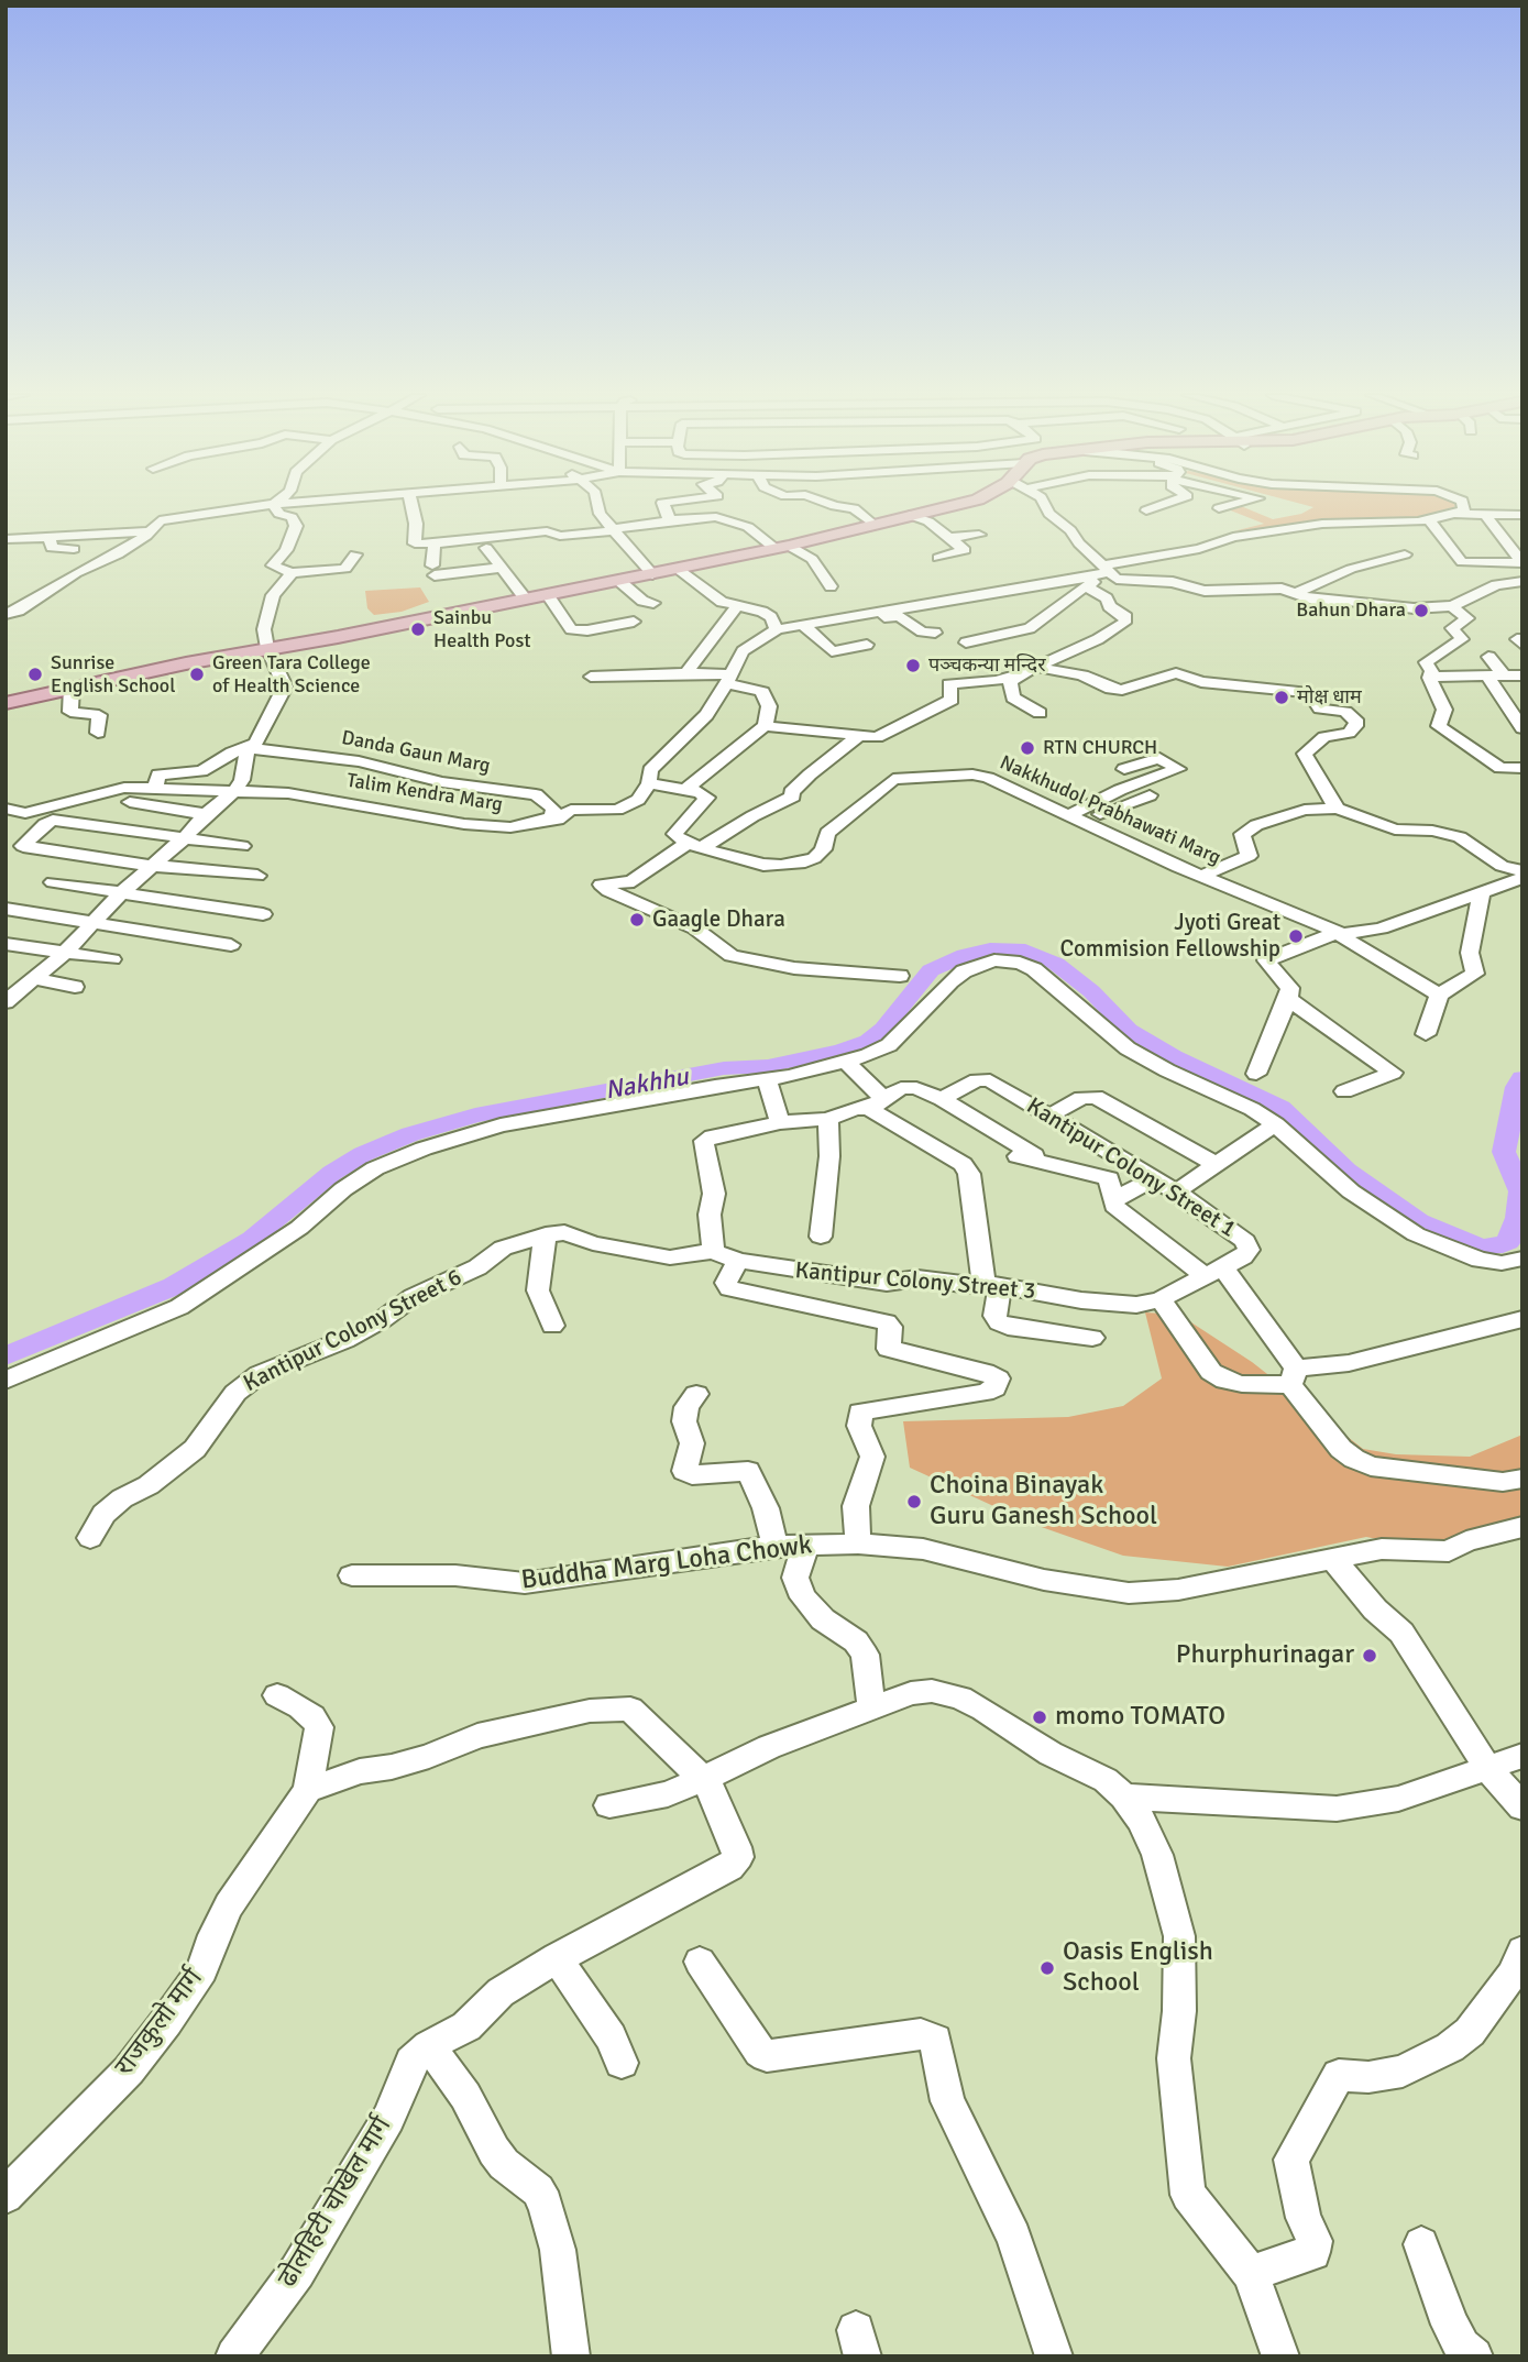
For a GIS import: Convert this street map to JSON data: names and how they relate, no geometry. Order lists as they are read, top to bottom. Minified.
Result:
{"streets":{"street":["Danda Gaun Marg","Talim Kendra Marg","Nakkhudol Prabhawati Marg","Kantipur Colony Street 1","Kantipur Colony Street 3","Kantipur Colony Street 6","Buddha Marg Loha Chowk","राजकुलो मार्ग","ढोलहिटी चोखेल मार्ग"]},"crossings":[["Danda Gaun Marg","Talim Kendra Marg"],["Kantipur Colony Street 1","Kantipur Colony Street 3"],["Kantipur Colony Street 3","Kantipur Colony Street 6"]],"water":["Nakhhu"],"places":["Bahun Dhara","Sainbu Health Post","पञ्चकन्या मन्दिर","Sunrise English School","Green Tara College of Health Science","मोक्ष धाम","RTN CHURCH","Gaagle Dhara","Jyoti Great Commision Fellowship","Choina Binayak Guru Ganesh School","Phurphurinagar","momo TOMATO","Oasis English School"]}
